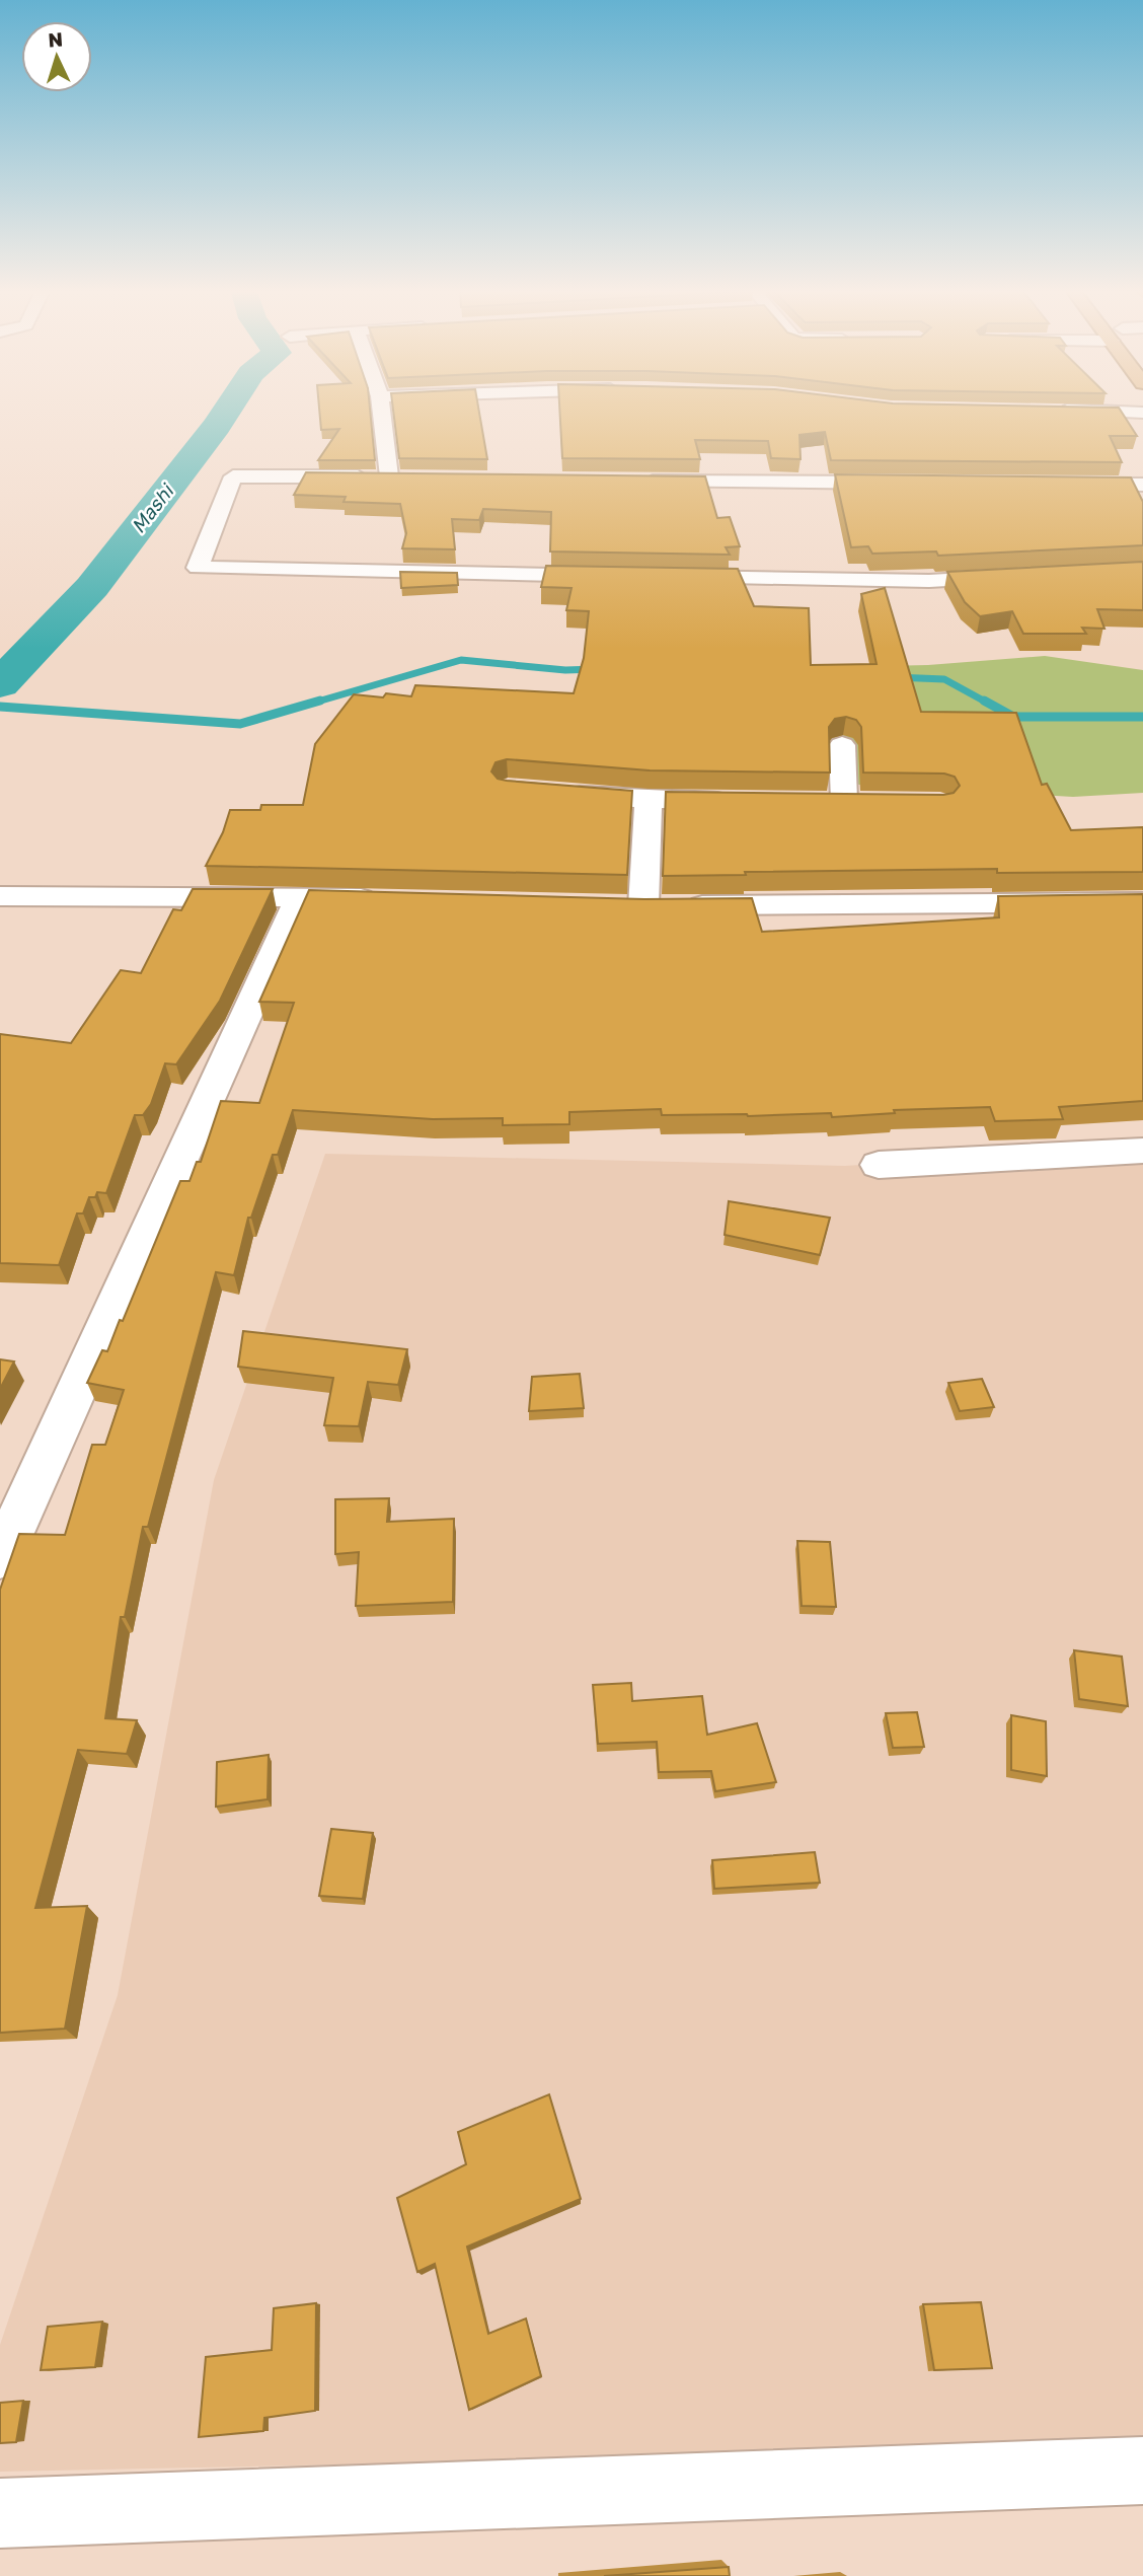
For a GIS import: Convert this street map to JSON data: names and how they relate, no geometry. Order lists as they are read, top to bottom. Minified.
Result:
{"water":["Mashi"],"north":"top"}
